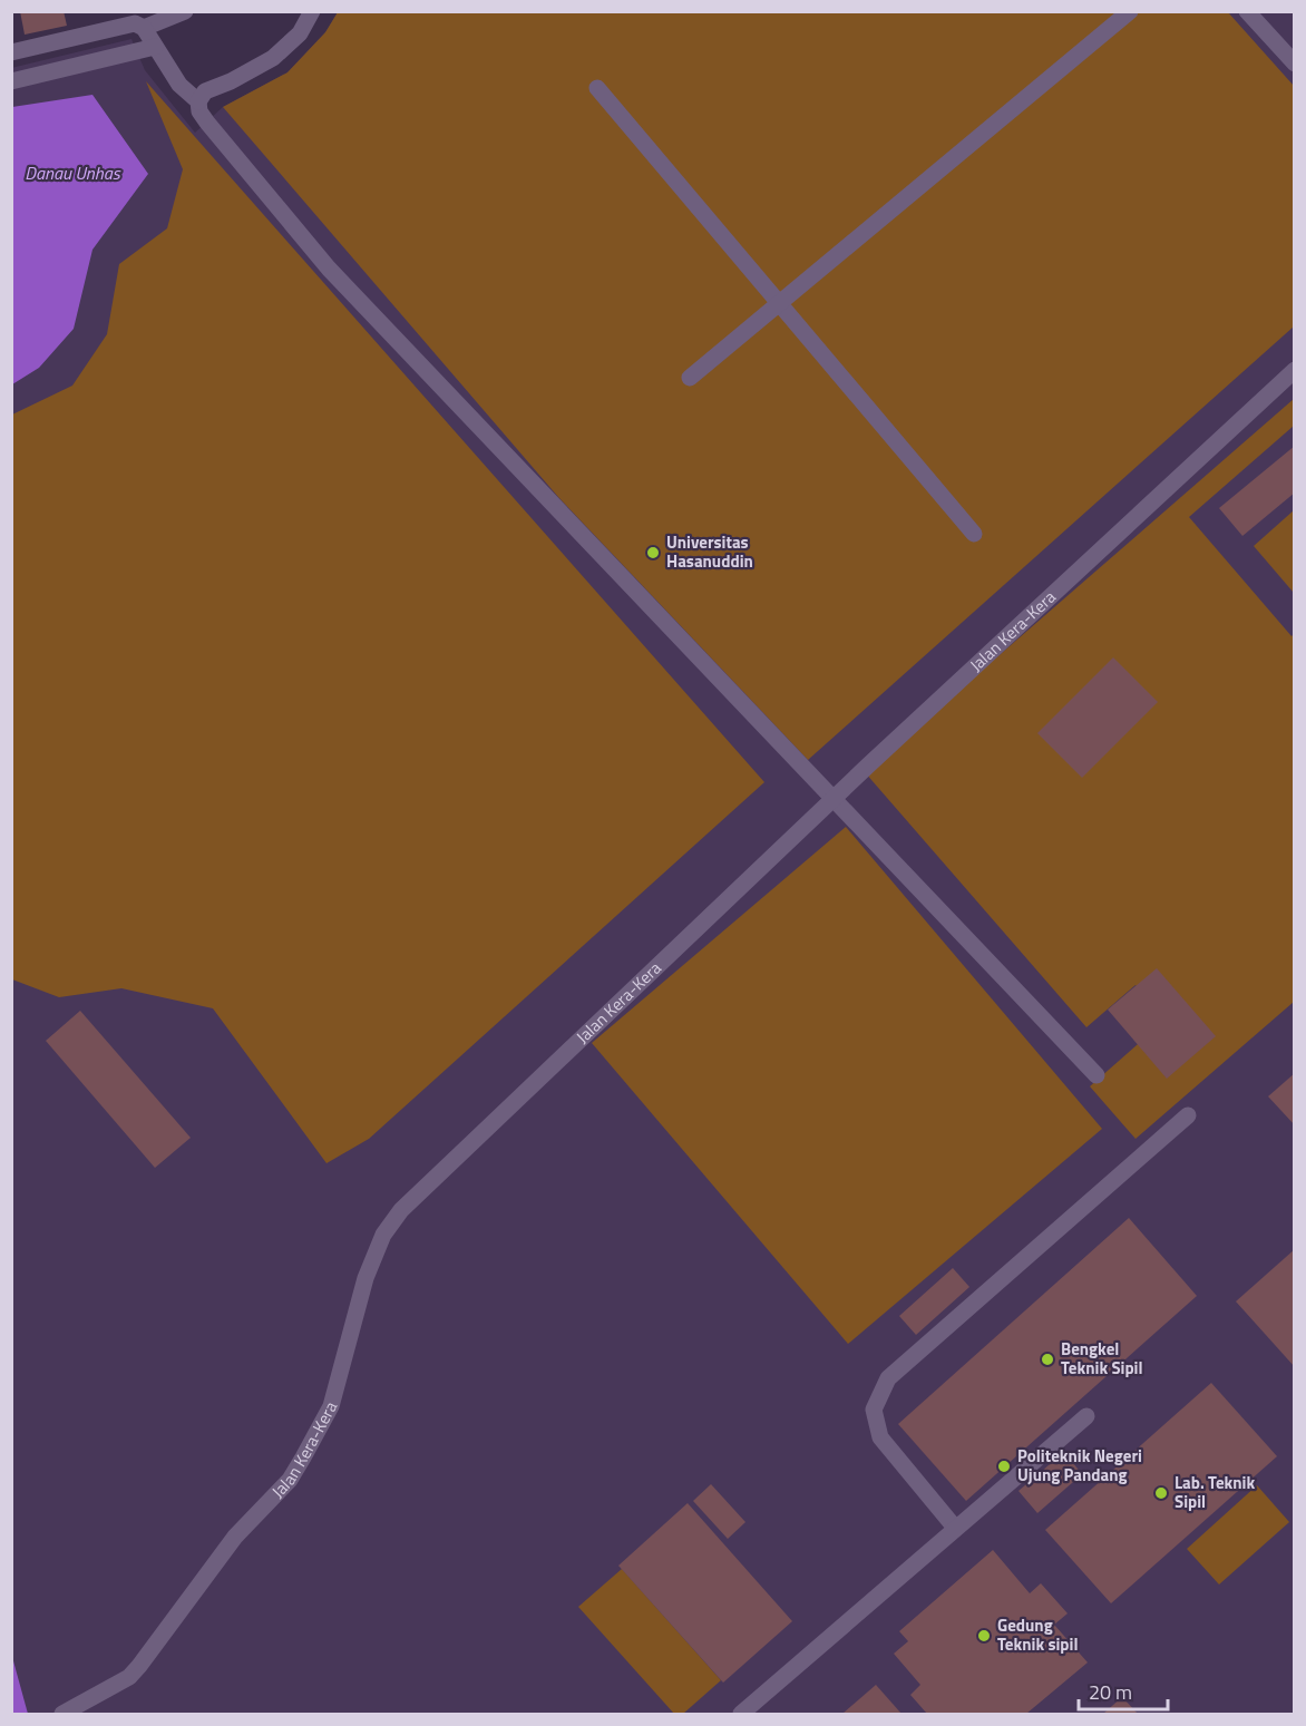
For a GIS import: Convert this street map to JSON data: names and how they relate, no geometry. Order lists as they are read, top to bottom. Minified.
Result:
{"streets":{"street":["Jalan Kera-Kera"]},"water":["Danau Unhas"],"places":["Universitas Hasanuddin","Bengkel Teknik Sipil","Politeknik Negeri Ujung Pandang","Lab. Teknik Sipil","Gedung Teknik sipil"],"scale_bar":"20 m"}
